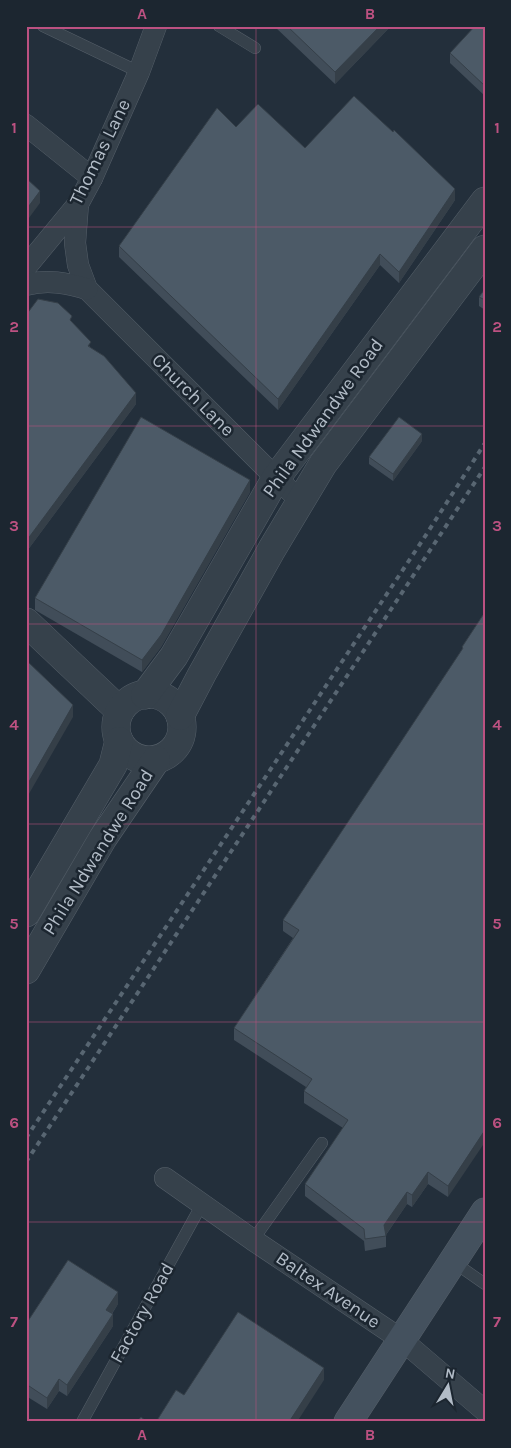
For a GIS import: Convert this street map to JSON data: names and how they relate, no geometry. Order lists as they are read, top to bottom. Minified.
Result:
{"streets":{"street":["Thomas Lane","Church Lane","Phila Ndwandwe Road","Baltex Avenue"],"lane":["Factory Road"]},"crossings":[["Thomas Lane","Church Lane"],["Church Lane","Phila Ndwandwe Road"],["Baltex Avenue","Factory Road"]],"north":"top","grid":{"columns":["A","B"],"rows":["1","2","3","4","5","6","7"]}}
